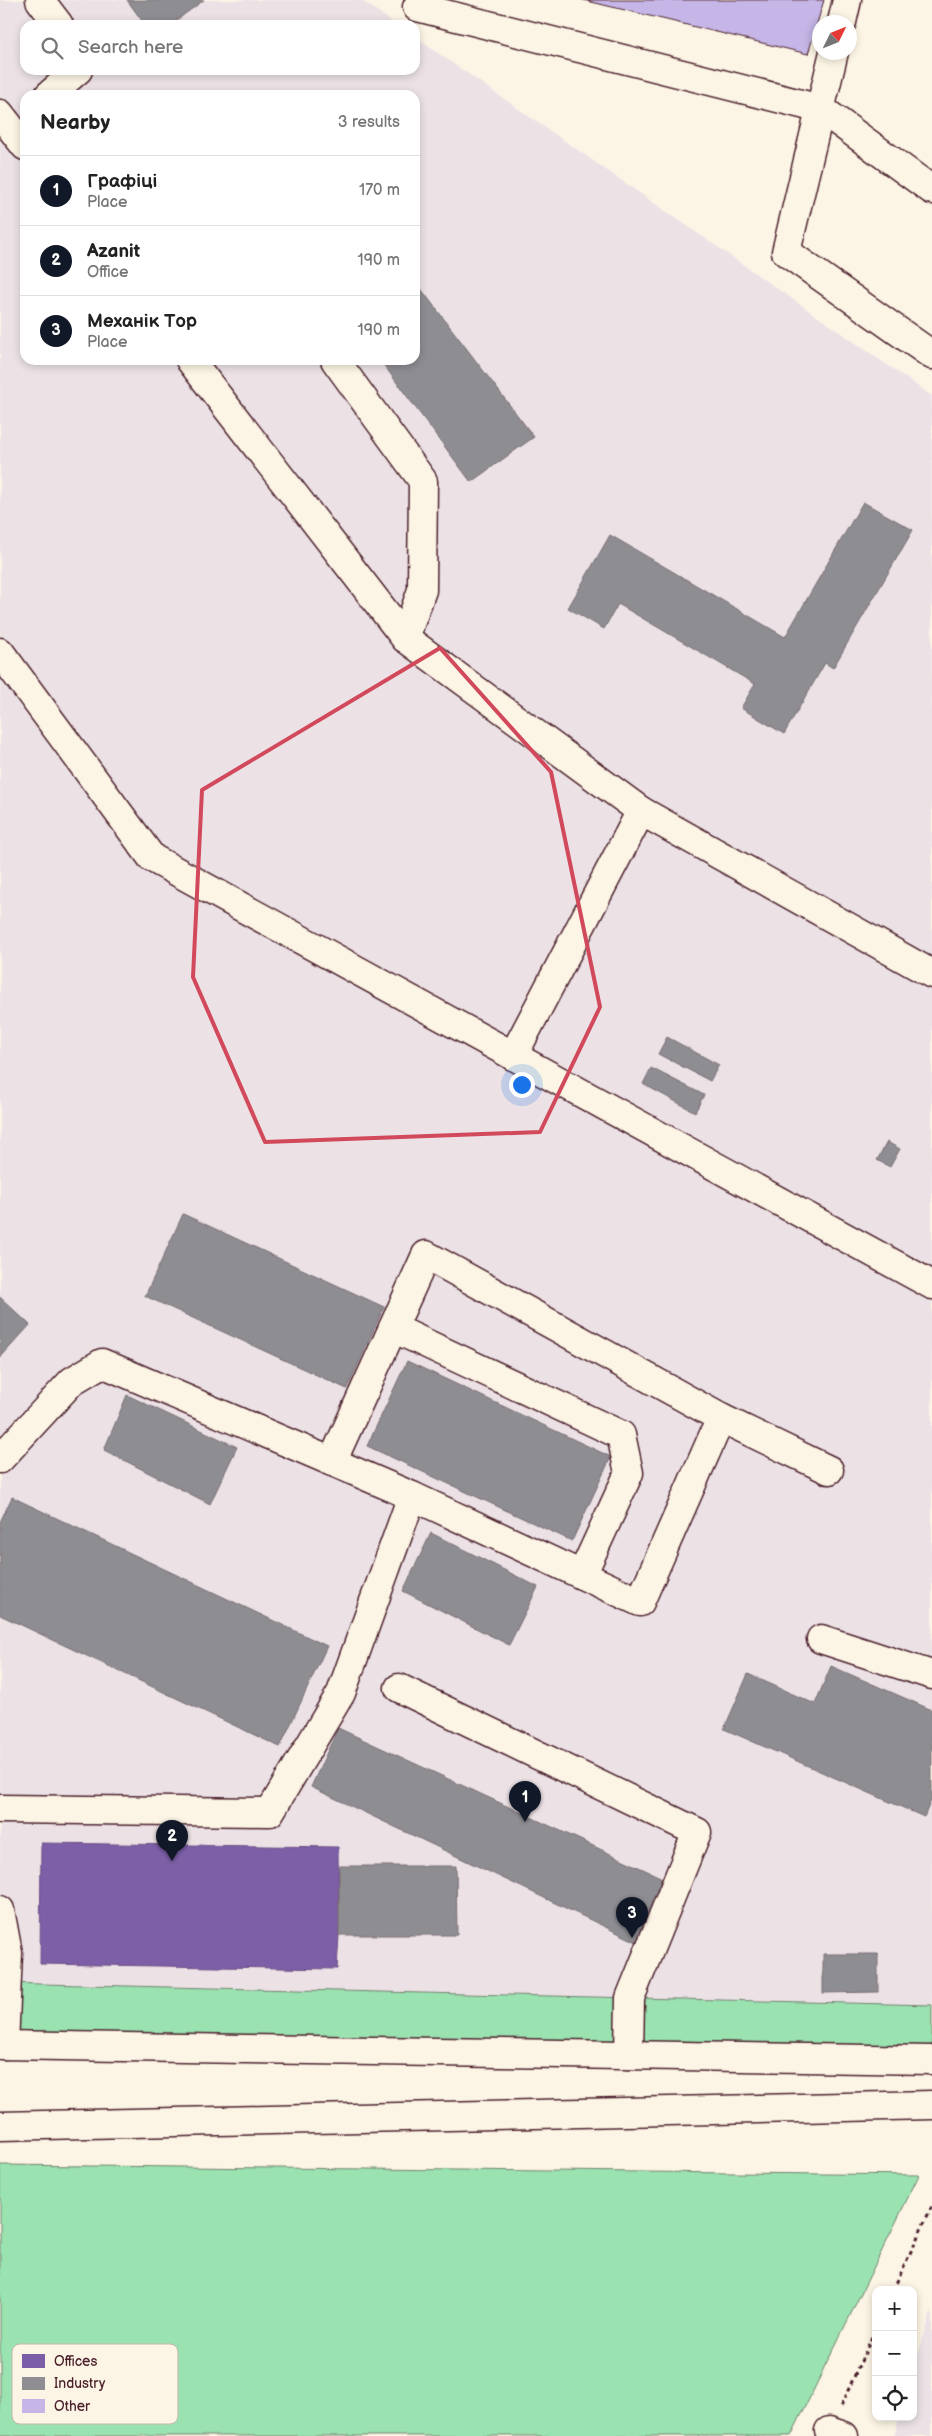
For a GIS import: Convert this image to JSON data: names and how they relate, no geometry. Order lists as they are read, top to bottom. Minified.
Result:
{"legend":["Offices","Industry","Other"],"north":"top right","page":{"search":"Search here","heading":["Nearby","3 results"],"list":[{"mark":"1","name":"Графіці","note":"Place","value":"170 m"},{"mark":"2","name":"Azanit","note":"Office","value":"190 m"},{"mark":"3","name":"Механік Тор","note":"Place","value":"190 m"}],"pins":["1","2","3"],"map_buttons":["+","−"]}}
